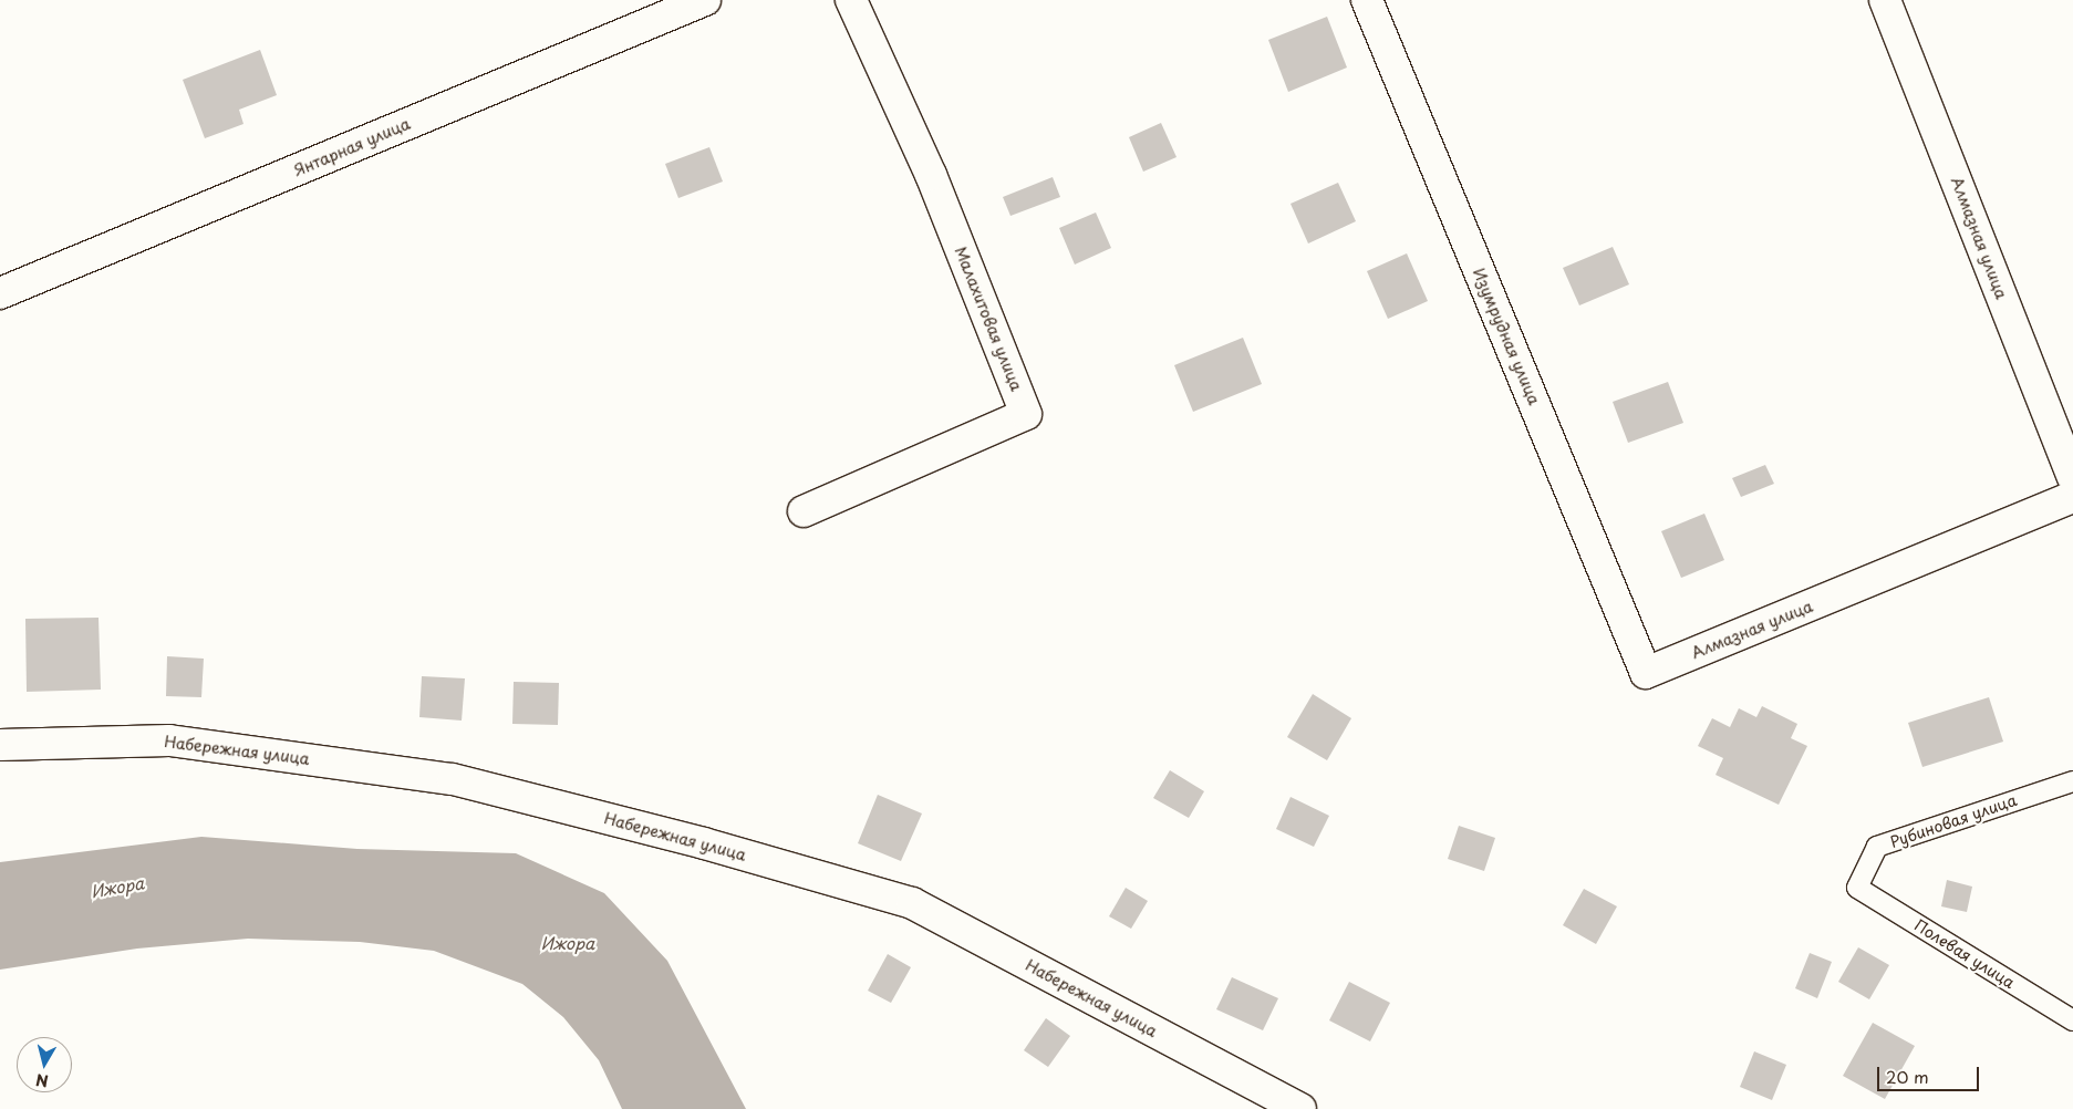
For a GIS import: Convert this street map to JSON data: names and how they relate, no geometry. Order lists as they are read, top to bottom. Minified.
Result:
{"streets":{"street":["Янтарная улица","Алмазная улица","Малахитовая улица","Изумрудная улица","Набережная улица"],"lane":["Рубиновая улица","Полевая улица"]},"crossings":[["Алмазная улица","Изумрудная улица"],["Рубиновая улица","Полевая улица"]],"water":["Ижора"],"scale_bar":"20 m","north":"bottom"}
